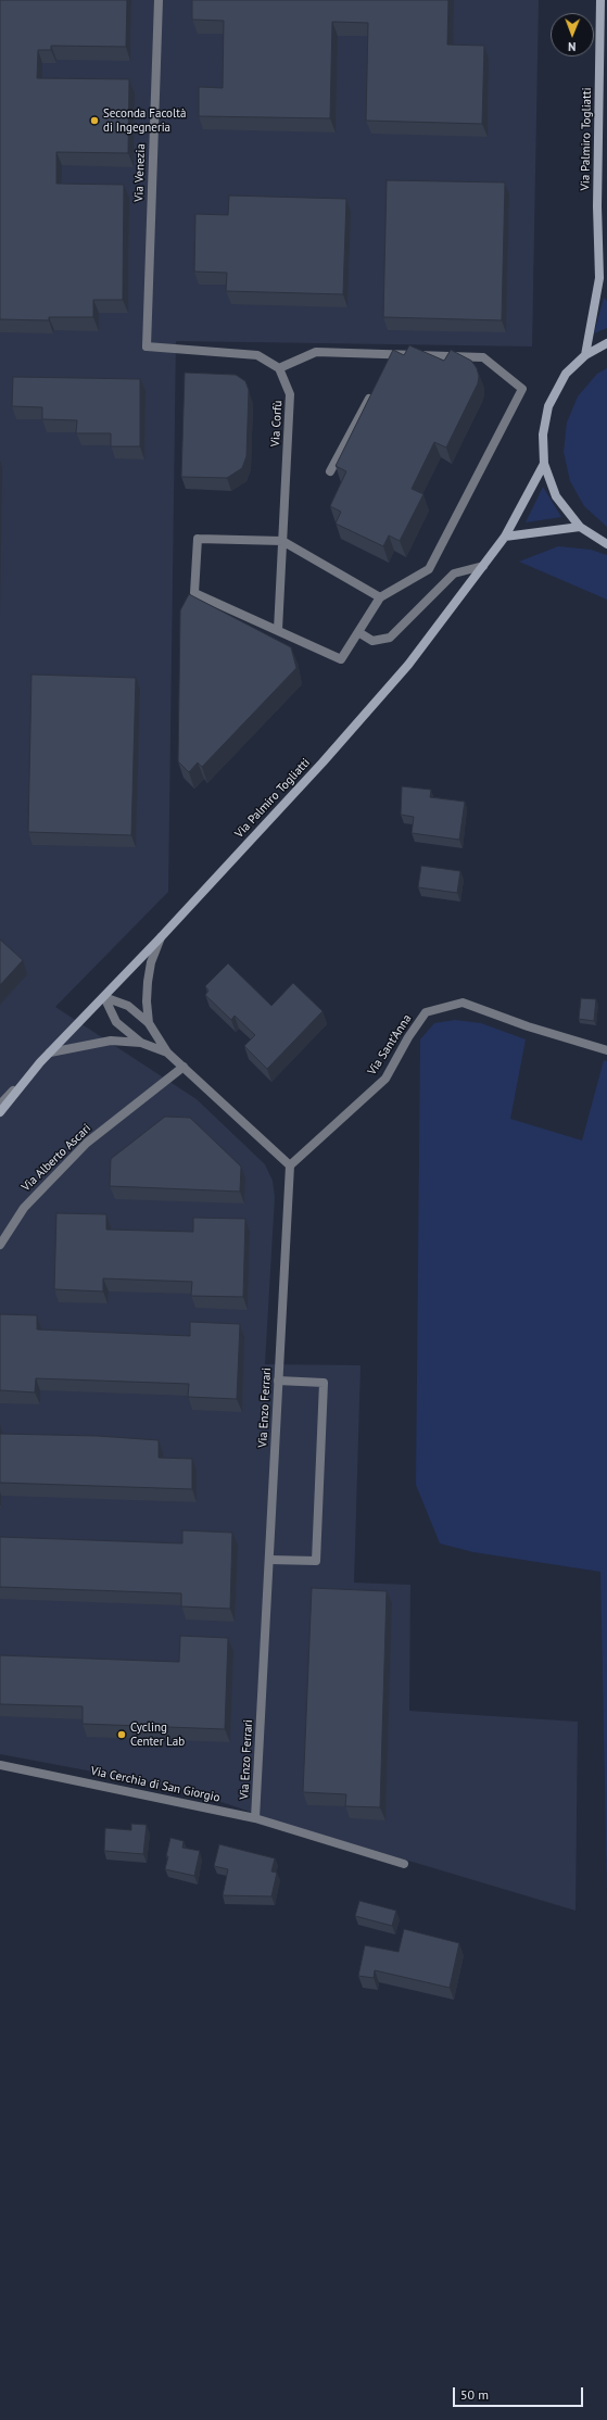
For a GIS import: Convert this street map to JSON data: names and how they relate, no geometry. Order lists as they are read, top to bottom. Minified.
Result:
{"streets":{"main road":["Via Palmiro Togliatti"],"street":["Via Venezia","Via Corfù","Via Sant'Anna","Via Alberto Ascari","Via Enzo Ferrari","Via Cerchia di San Giorgio"]},"crossings":[["Via Venezia","Via Corfù"],["Via Sant'Anna","Via Enzo Ferrari"],["Via Enzo Ferrari","Via Cerchia di San Giorgio"]],"places":["Seconda Facoltà di Ingegneria","Cycling Center Lab"],"scale_bar":"50 m","north":"bottom"}
